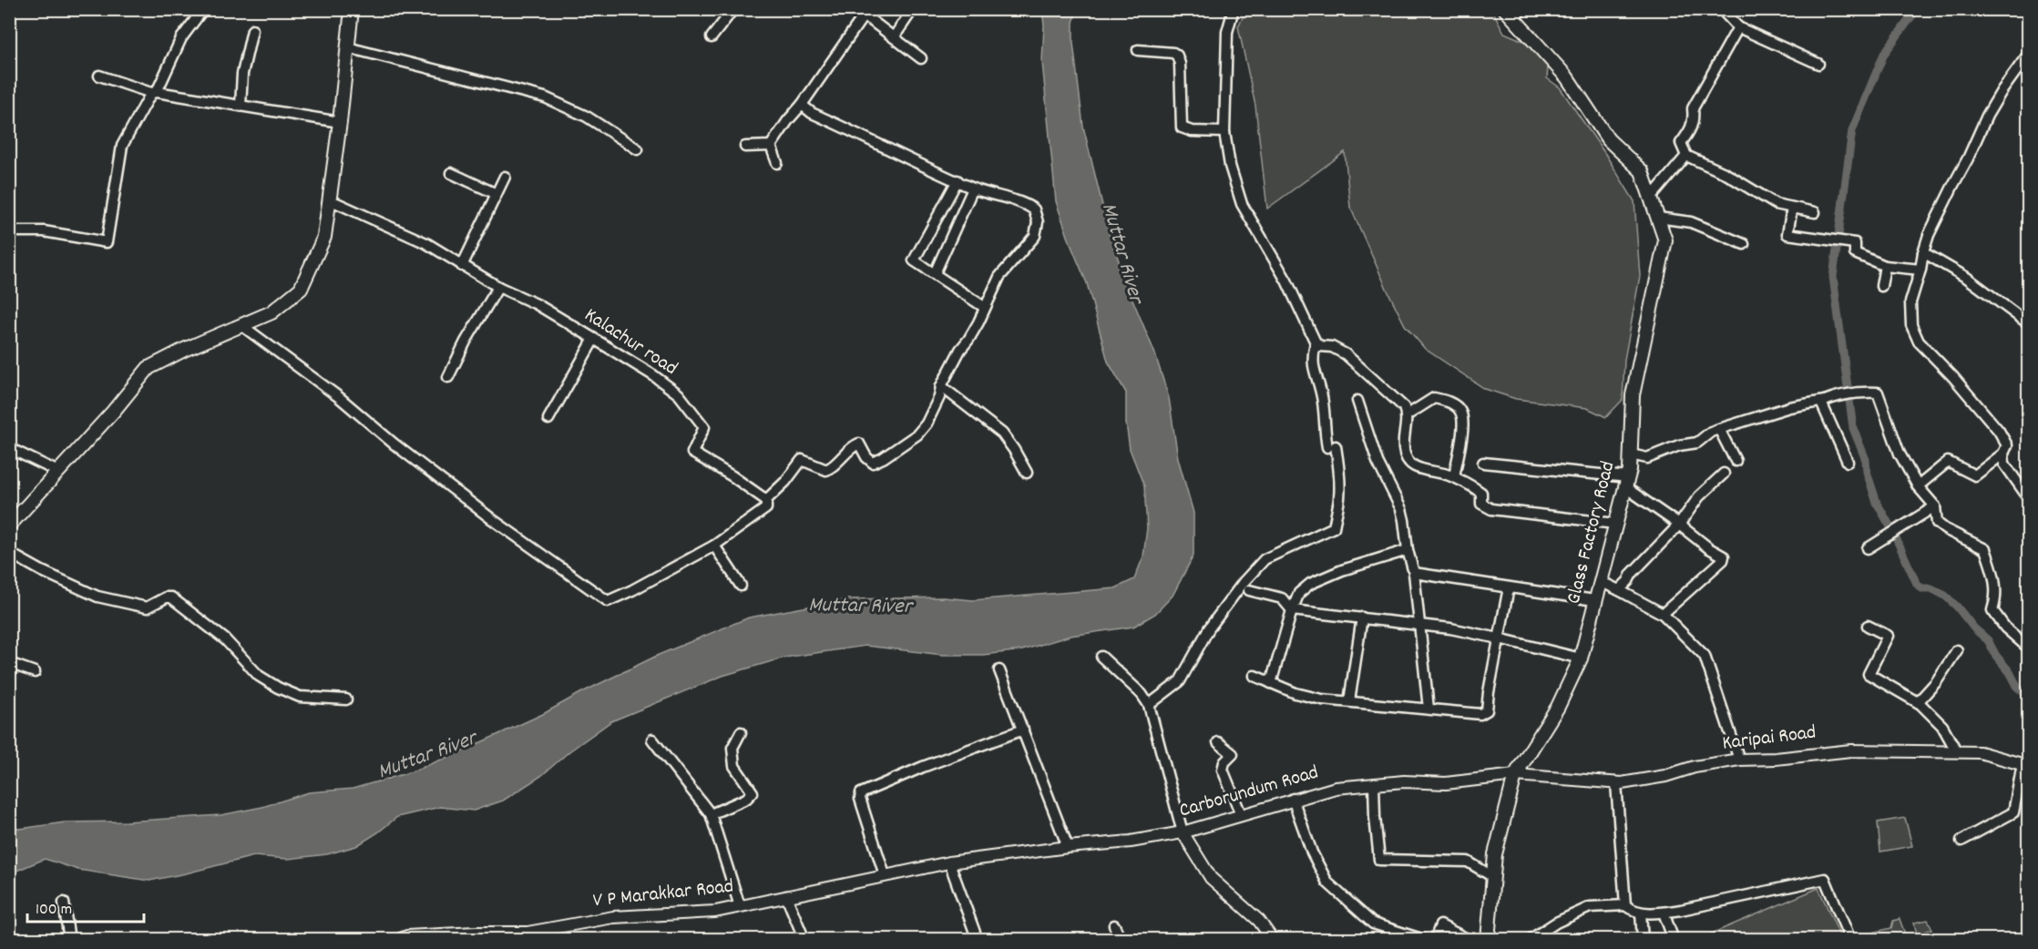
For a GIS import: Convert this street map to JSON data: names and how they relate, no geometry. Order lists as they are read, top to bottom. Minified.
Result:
{"streets":{"main road":["Glass Factory Road"],"street":["Kalachur road","Karipai Road","Carborundum Road","V P Marakkar Road"]},"crossings":[["Glass Factory Road","Karipai Road"],["Glass Factory Road","Carborundum Road"],["Karipai Road","Carborundum Road"],["Carborundum Road","V P Marakkar Road"]],"water":["Muttar River"],"scale_bar":"100 m"}
